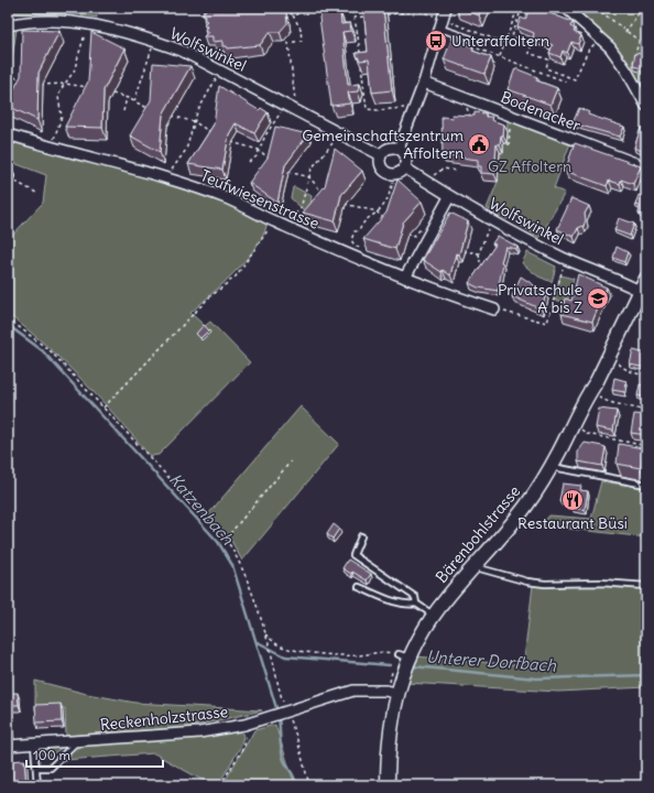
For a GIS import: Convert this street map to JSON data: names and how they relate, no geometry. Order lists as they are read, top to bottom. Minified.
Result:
{"streets":{"street":["Wolfswinkel","Bodenacker","Teufwiesenstrasse","Bärenbohlstrasse","Reckenholzstrasse"]},"crossings":[["Wolfswinkel","Bärenbohlstrasse"],["Bärenbohlstrasse","Reckenholzstrasse"]],"water":["Katzenbach","Unterer Dorfbach"],"parks":["GZ Affoltern"],"places":{"bus stop":["Unteraffoltern"],"public building":["Gemeinschaftszentrum Affoltern"],"school or university":["Privatschule A bis Z"],"restaurant":["Restaurant Büsi"]},"scale_bar":"100 m"}
